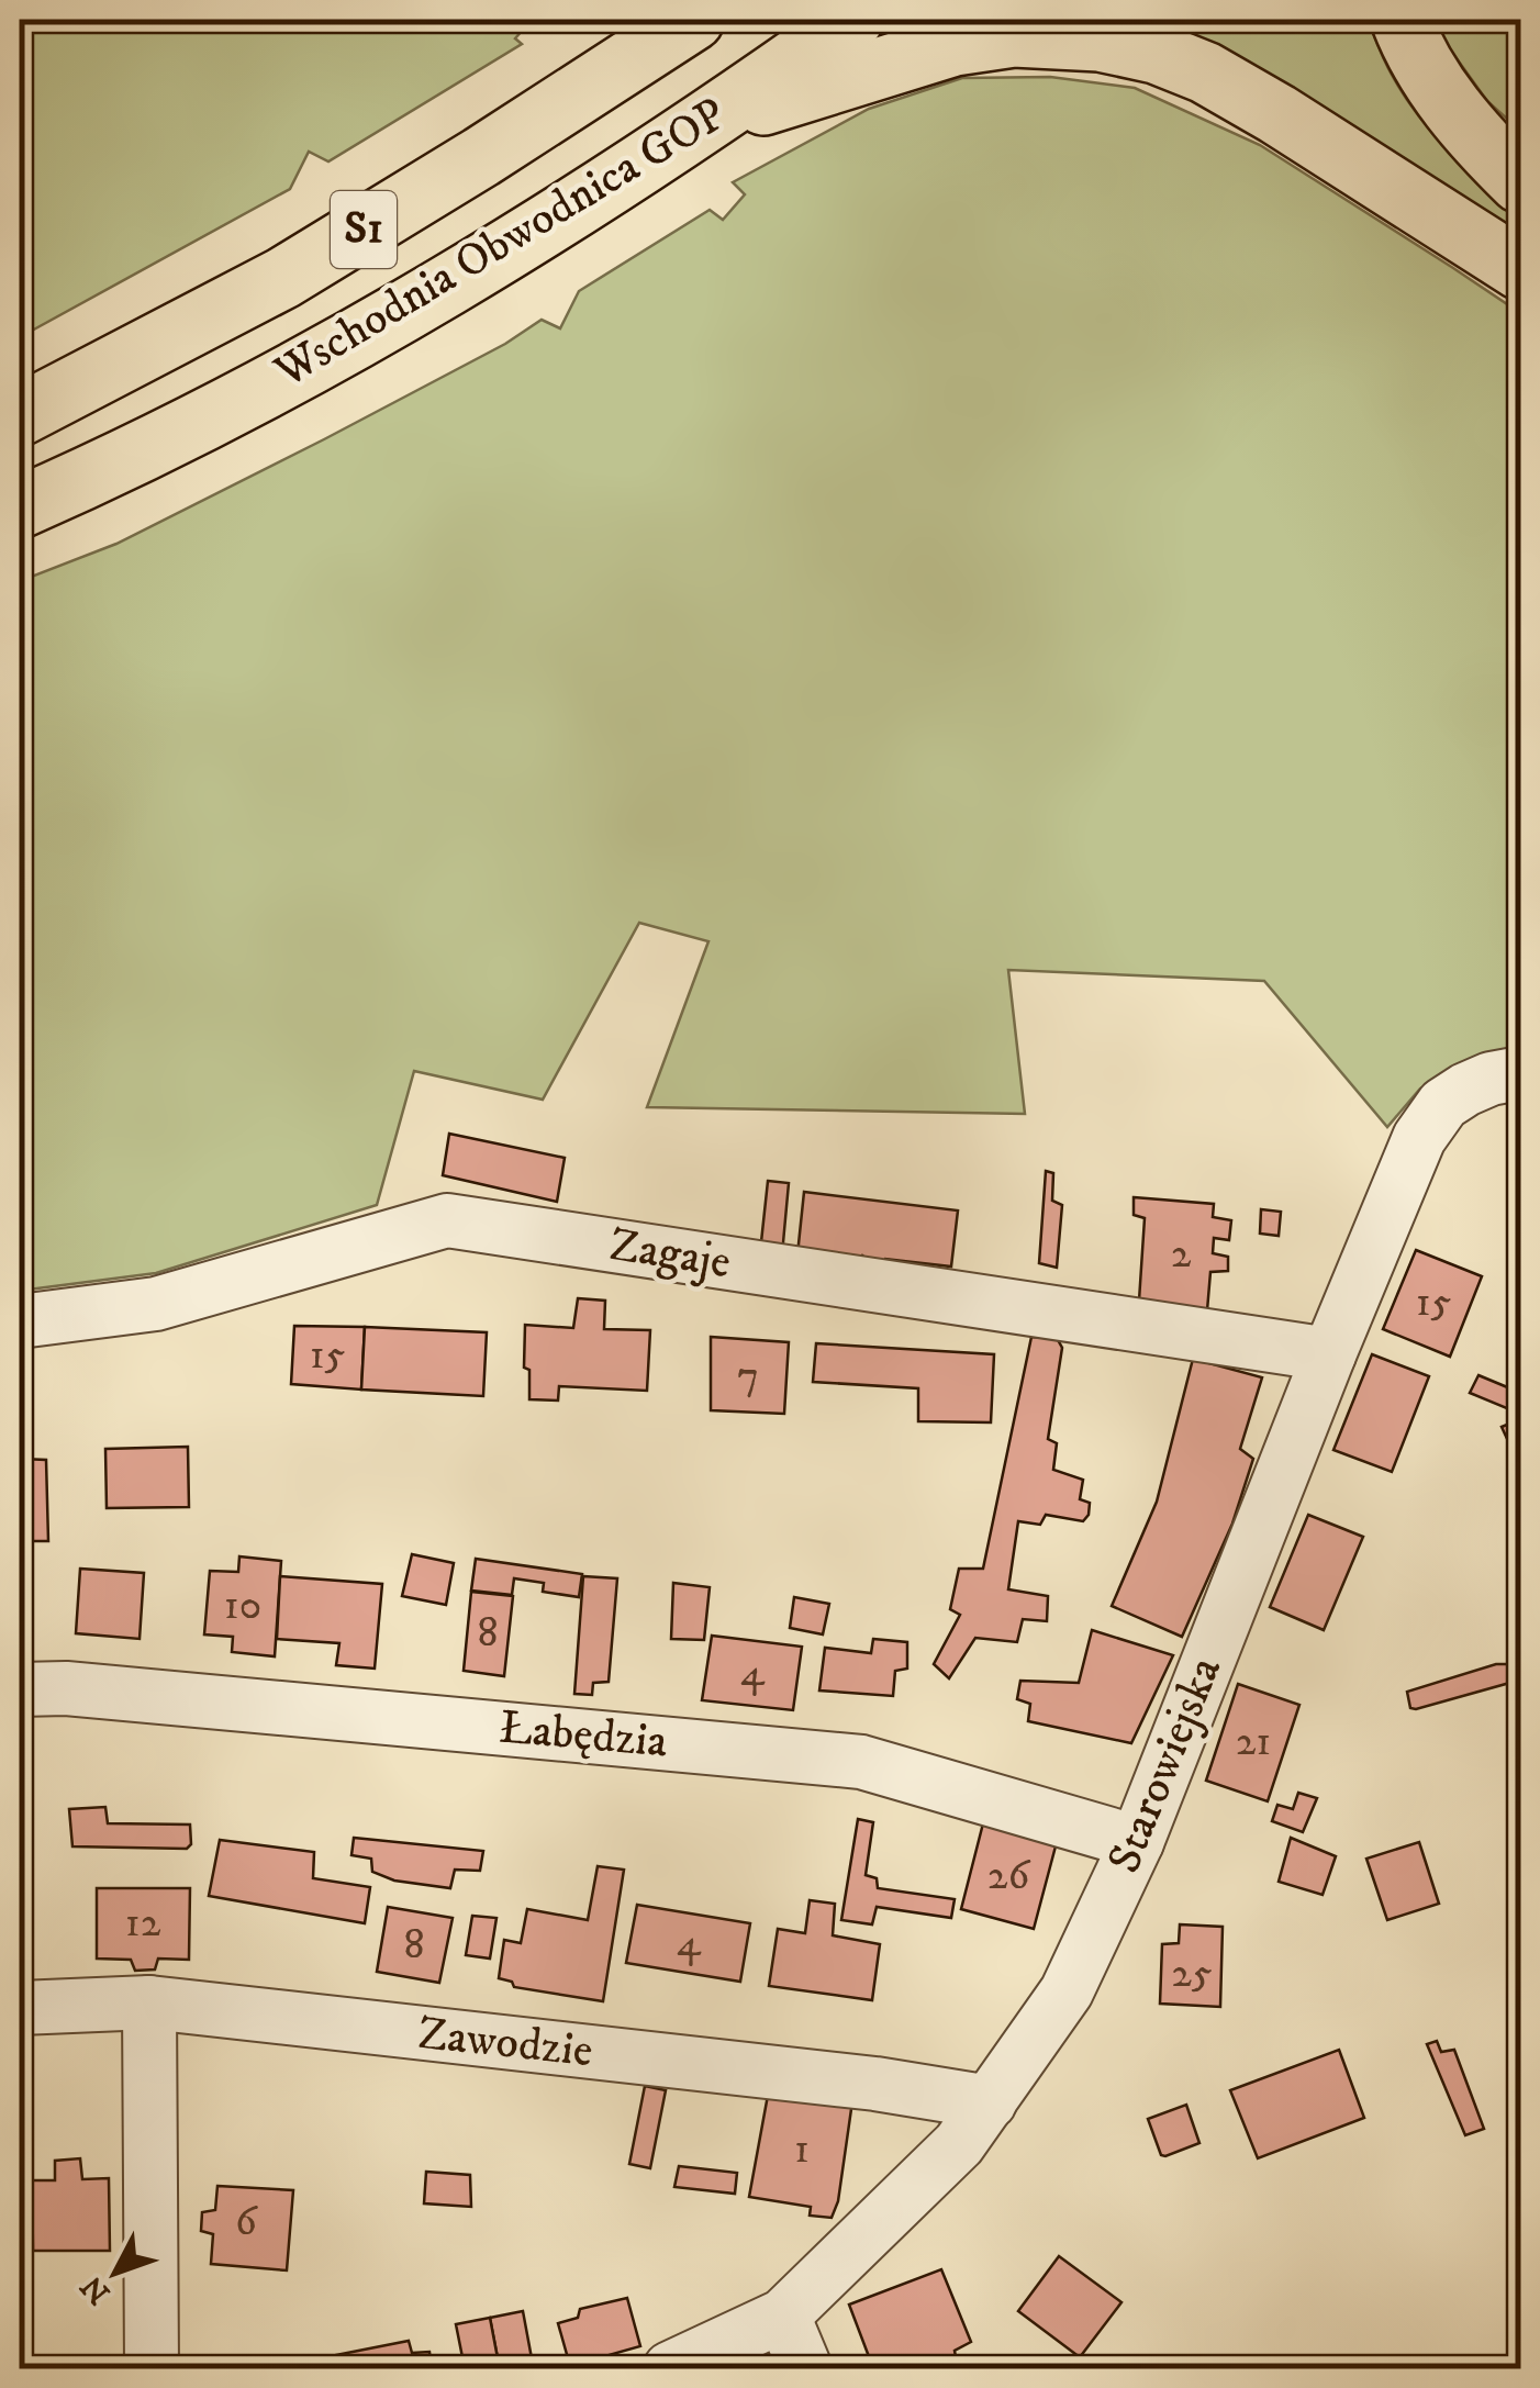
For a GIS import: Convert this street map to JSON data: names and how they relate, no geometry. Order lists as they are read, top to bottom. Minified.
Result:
{"streets":{"highway":["S1","Wschodnia Obwodnica GOP"],"street":["Zagaje","Łabędzia","Starowiejska","Zawodzie"]},"crossings":[["Zagaje","Starowiejska"],["Łabędzia","Starowiejska"],["Starowiejska","Zawodzie"]],"house_numbers":["2","15","15","7","10","8","4","21","26","12","4","8","25","1","6"],"north":"bottom left"}
